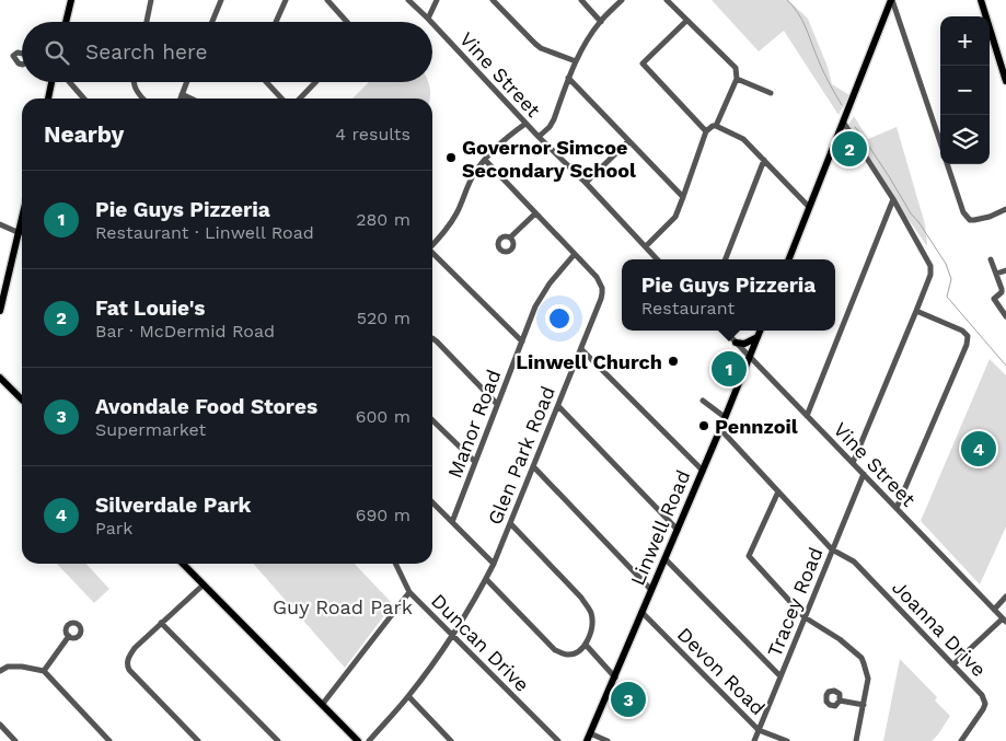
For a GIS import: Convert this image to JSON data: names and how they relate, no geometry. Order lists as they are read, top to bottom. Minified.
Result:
{"streets":{"main road":["Linwell Road"],"street":["Vine Street","Manor Road","Glen Park Road","Tracey Road","Joanna Drive","Duncan Drive","Devon Road"]},"crossings":[["Vine Street","Linwell Road"],["Vine Street","Tracey Road"],["Manor Road","Glen Park Road"],["Glen Park Road","Duncan Drive"],["Linwell Road","Joanna Drive"],["Linwell Road","Devon Road"],["Tracey Road","Joanna Drive"],["Tracey Road","Devon Road"]],"parks":["Guy Road Park"],"places":["Governor Simcoe Secondary School","Linwell Church","Pennzoil"],"page":{"map_buttons":["+","−"],"search":"Search here","heading":["Nearby","4 results"],"pins":["2","1","4","3"],"list":[{"mark":"1","name":"Pie Guys Pizzeria","note":"Restaurant · Linwell Road","value":"280 m"},{"mark":"2","name":"Fat Louie's","note":"Bar · McDermid Road","value":"520 m"},{"mark":"3","name":"Avondale Food Stores","note":"Supermarket","value":"600 m"},{"mark":"4","name":"Silverdale Park","note":"Park","value":"690 m"}],"popup":["Pie Guys Pizzeria","Restaurant"]}}
